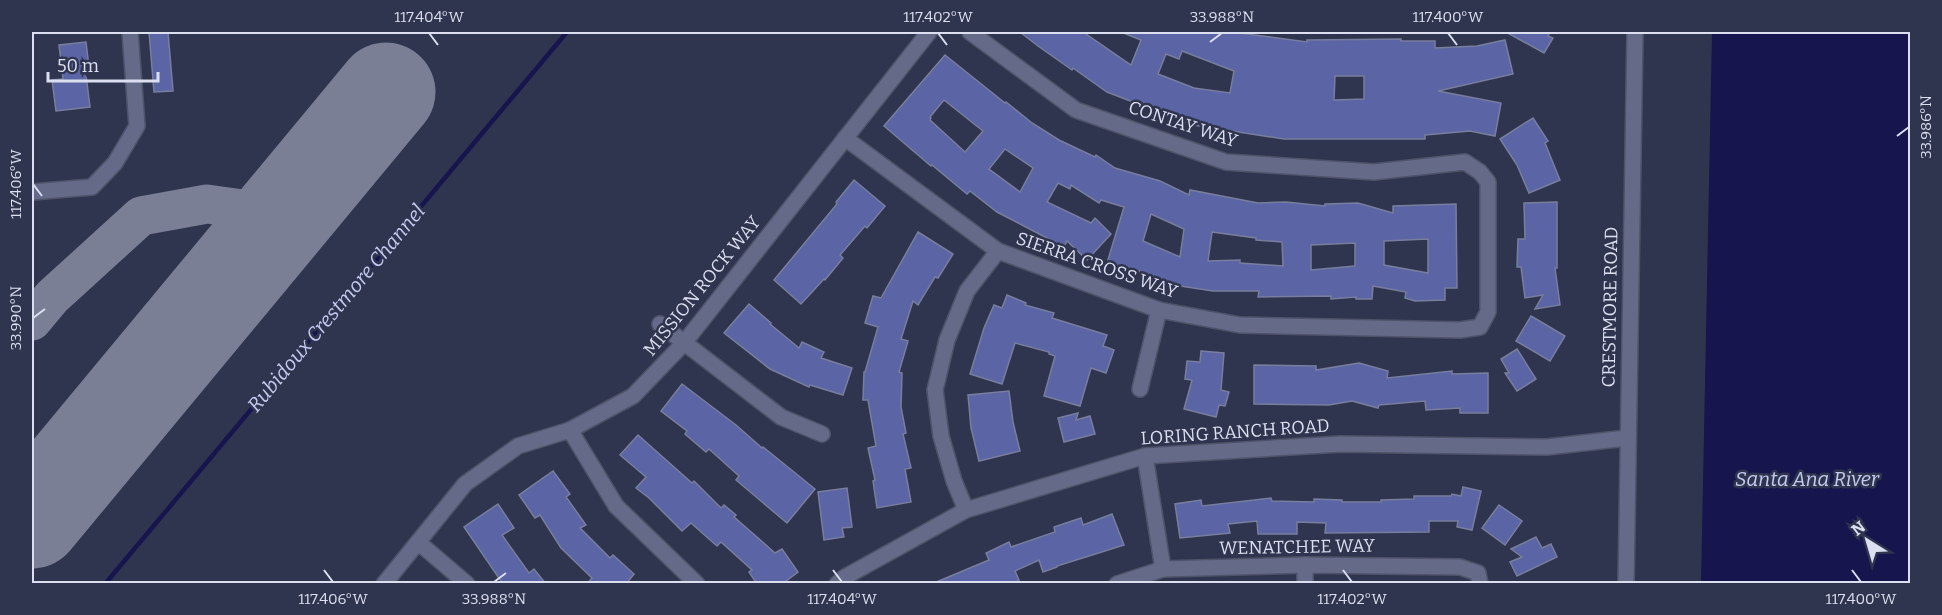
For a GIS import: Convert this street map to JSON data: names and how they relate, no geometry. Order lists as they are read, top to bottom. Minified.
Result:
{"streets":{"street":["CONTAY WAY","SIERRA CROSS WAY","MISSION ROCK WAY","CRESTMORE ROAD","LORING RANCH ROAD","WENATCHEE WAY"]},"crossings":[["CONTAY WAY","SIERRA CROSS WAY"],["SIERRA CROSS WAY","MISSION ROCK WAY"],["CRESTMORE ROAD","LORING RANCH ROAD"]],"water":["Rubidoux Crestmore Channel","Santa Ana River"],"scale_bar":"50 m","north":"top left","coordinates":["117.404°W","117.402°W","33.988°N","117.400°W","33.986°N","117.406°W","33.990°N"]}
